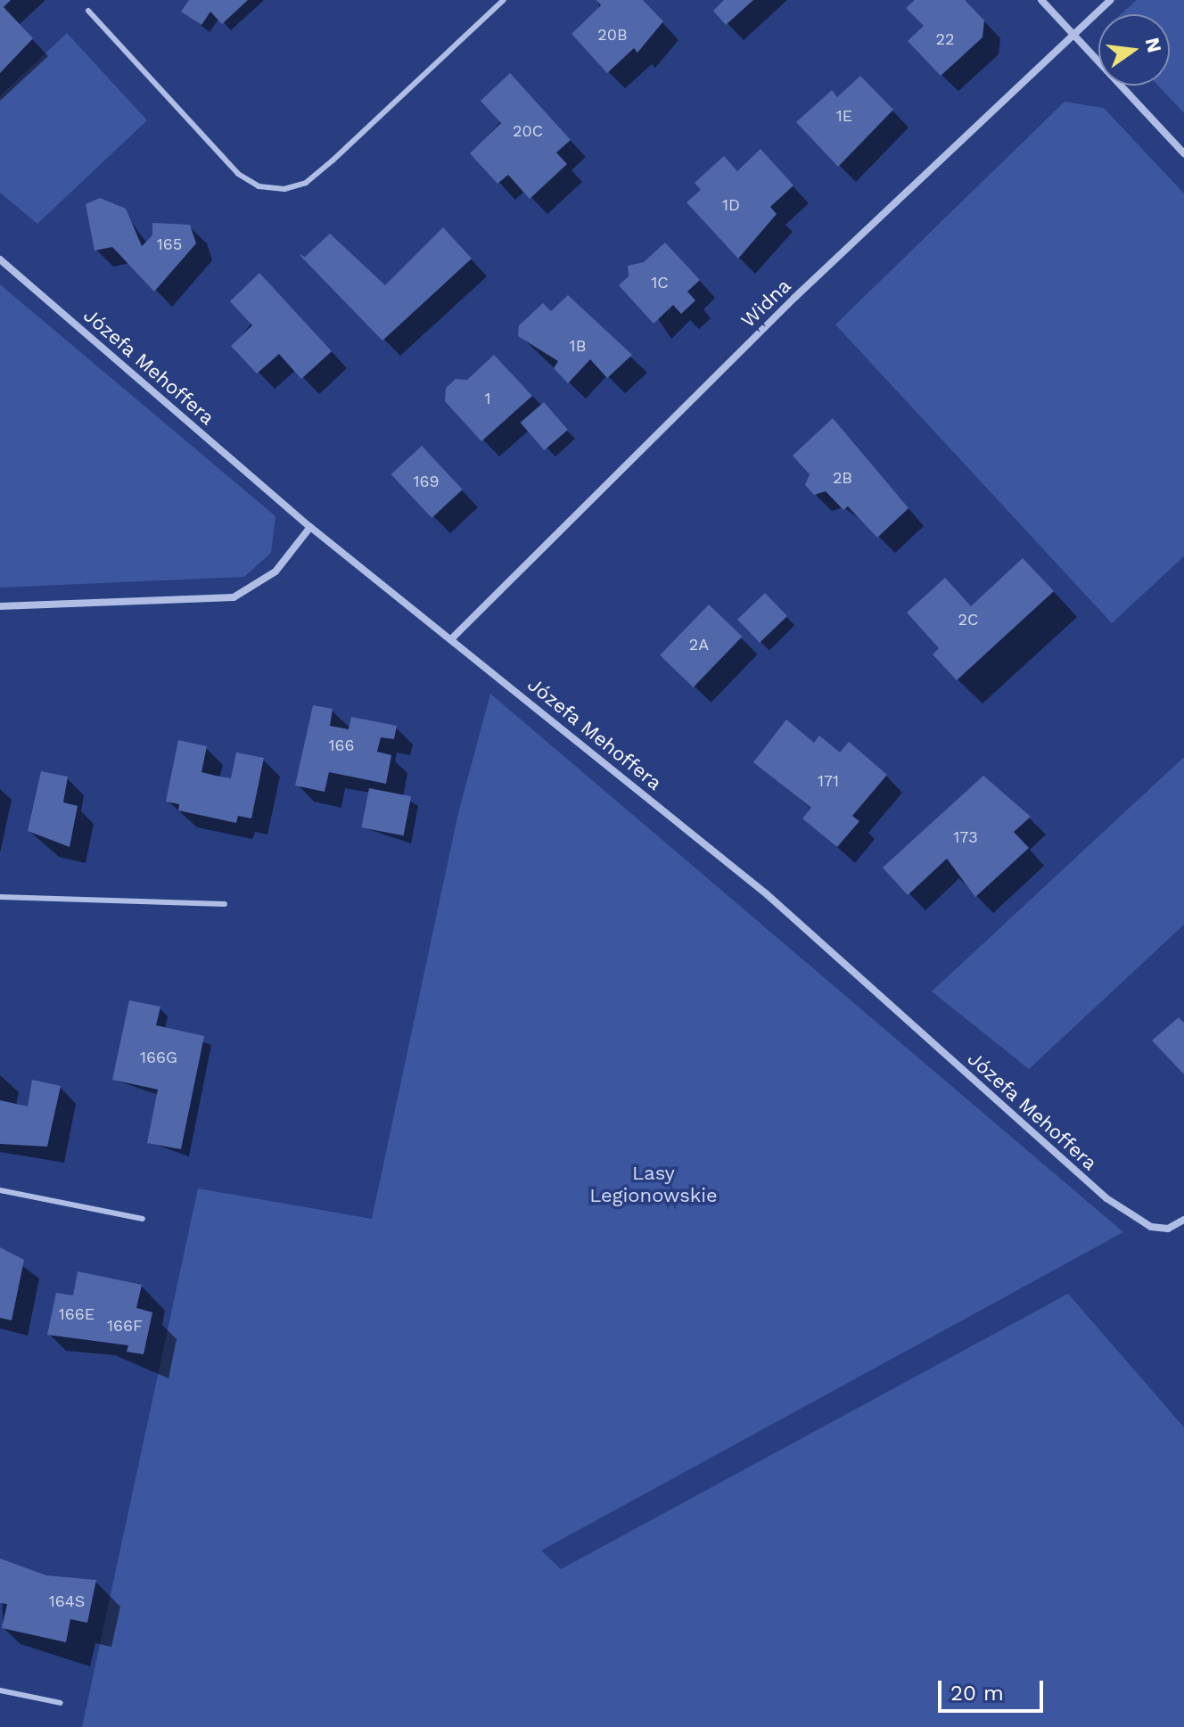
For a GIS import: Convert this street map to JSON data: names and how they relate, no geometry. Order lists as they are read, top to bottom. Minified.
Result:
{"streets":{"street":["Widna","Józefa Mehoffera"]},"crossings":[["Widna","Józefa Mehoffera"]],"parks":["Lasy Legionowskie"],"house_numbers":["20B","22","1E","20C","1D","165","1C","1B","1","2B","169","2C","2A","166","171","173","166G","166E","166F","164S"],"scale_bar":"20 m","north":"right"}
